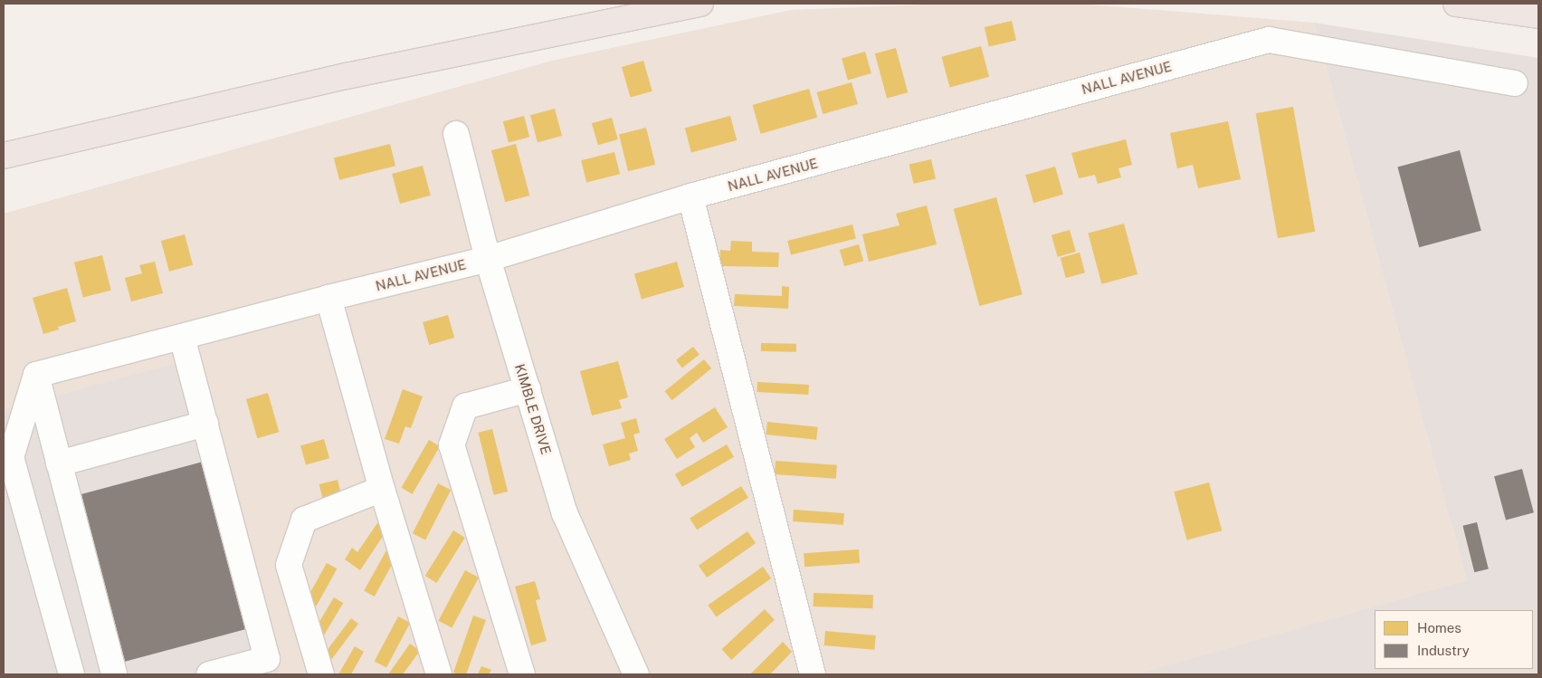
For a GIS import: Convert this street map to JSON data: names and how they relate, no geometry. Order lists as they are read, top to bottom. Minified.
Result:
{"streets":{"street":["NALL AVENUE","KIMBLE DRIVE"]},"crossings":[["NALL AVENUE","KIMBLE DRIVE"]],"legend":["Homes","Industry"]}
